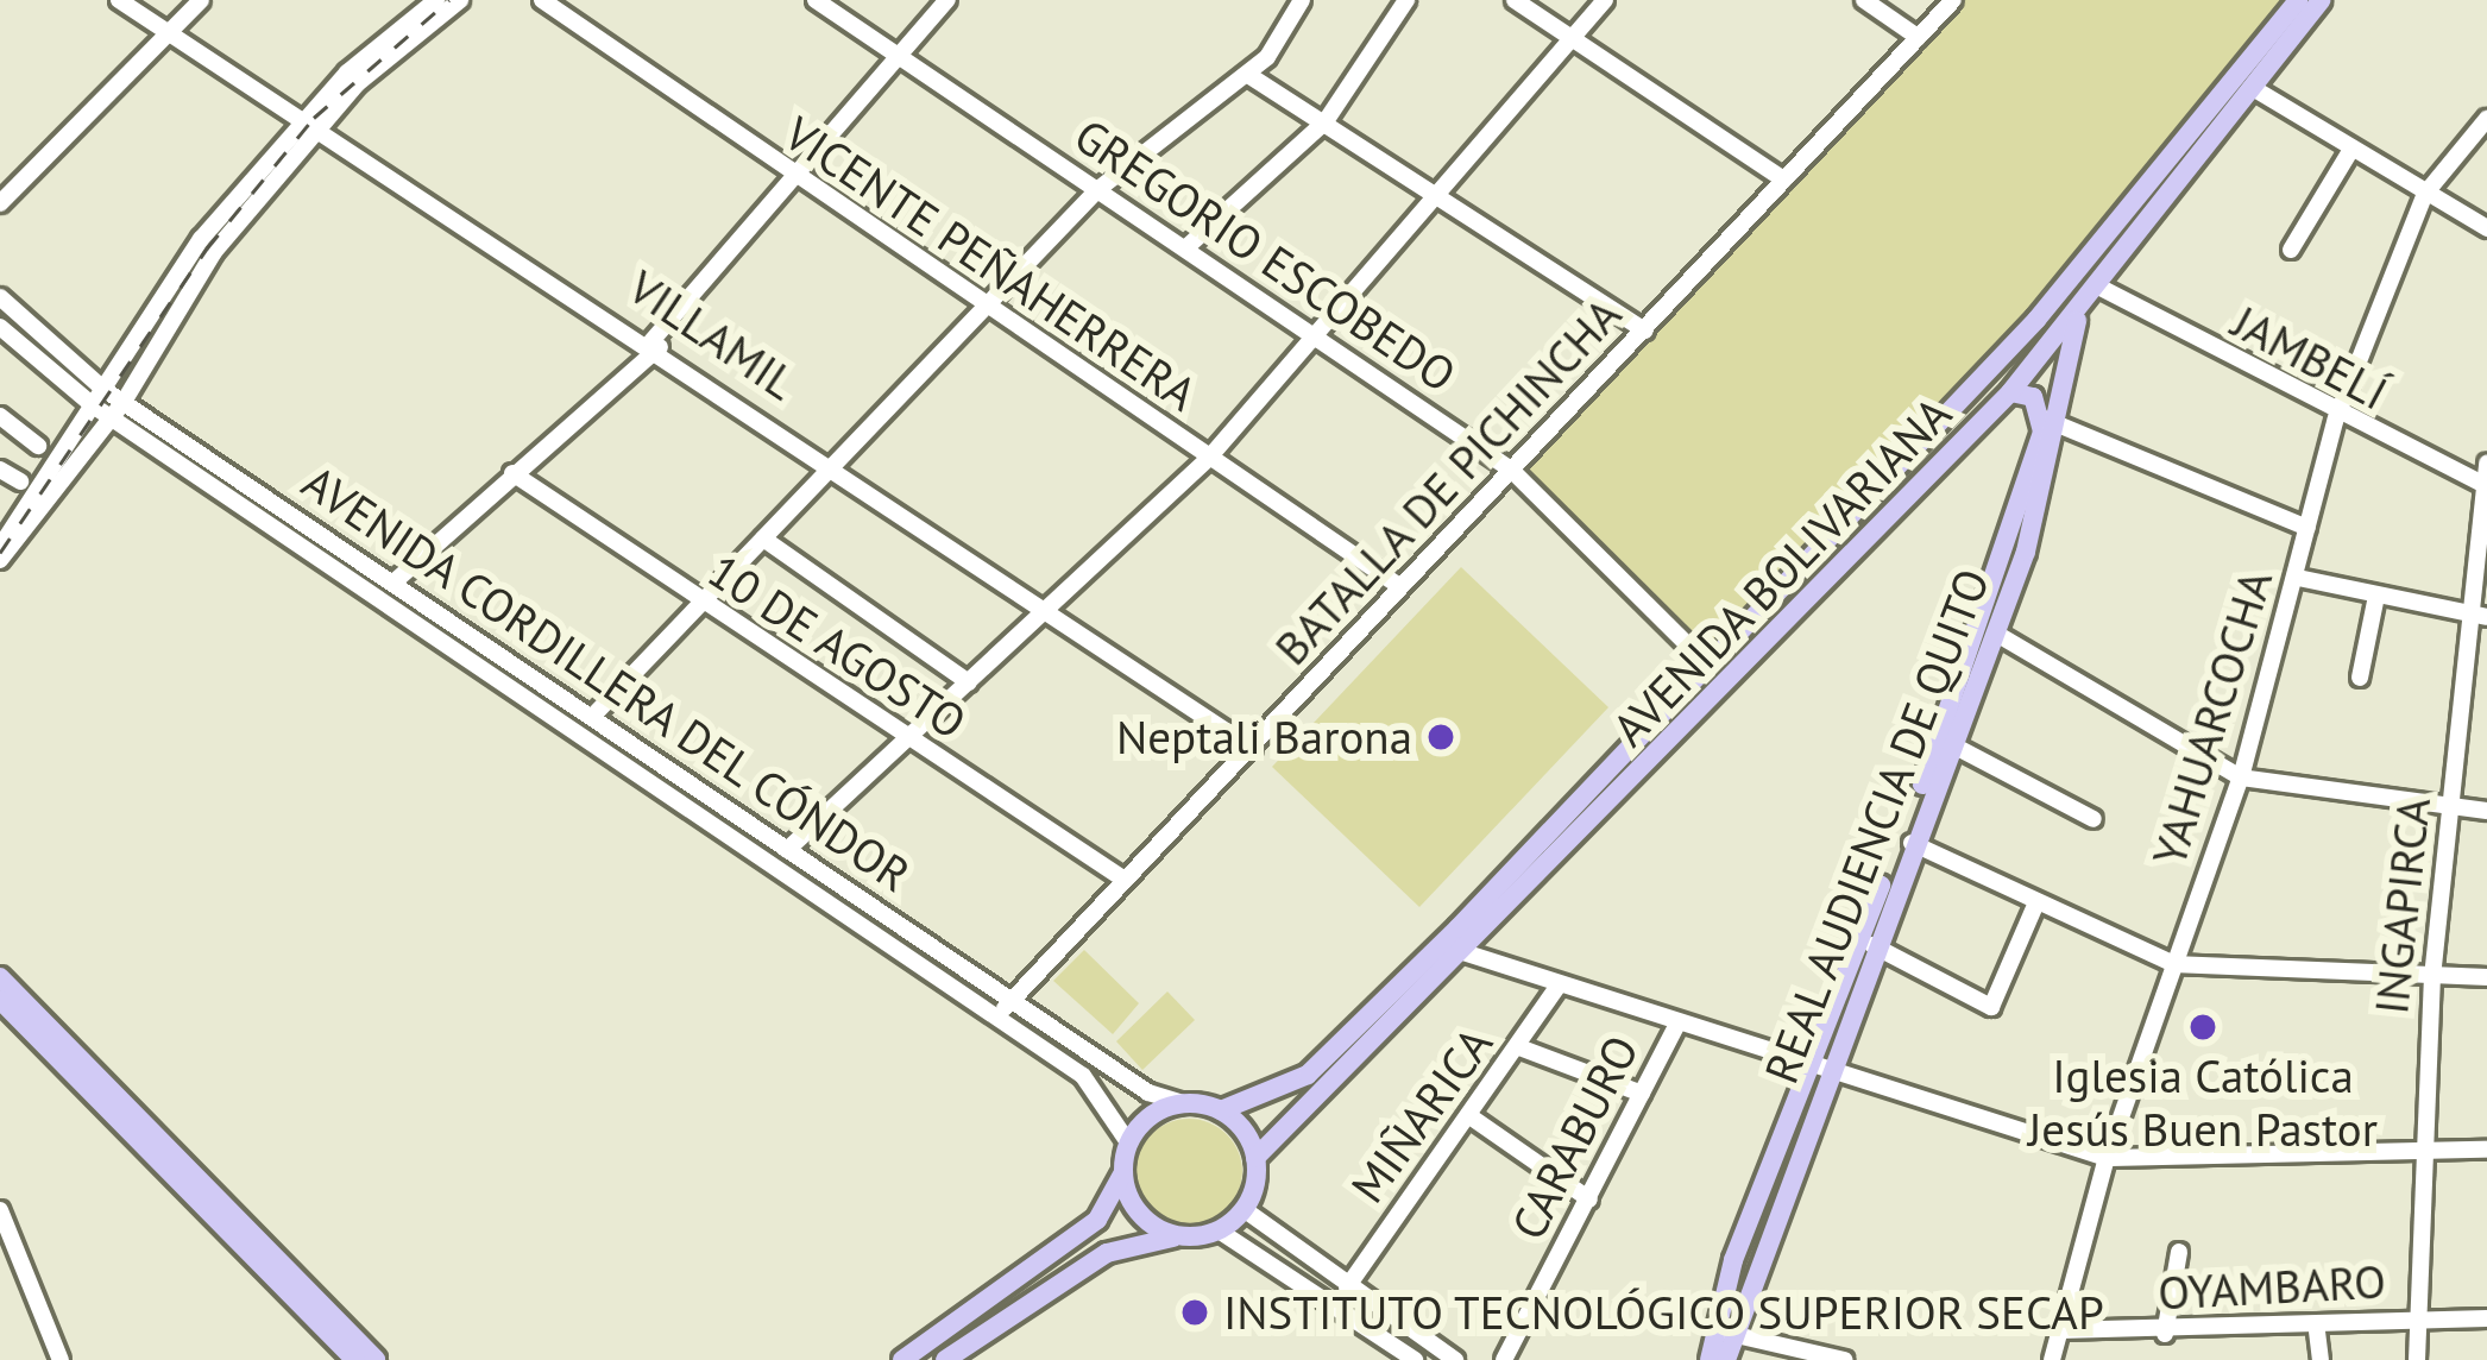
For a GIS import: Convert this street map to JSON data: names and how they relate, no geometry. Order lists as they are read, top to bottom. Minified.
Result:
{"streets":{"main road":["AVENIDA BOLIVARIANA","REAL AUDIENCIA DE QUITO"],"street":["GREGORIO ESCOBEDO","VICENTE PEÑAHERRERA","VILLAMIL","JAMBELÍ","BATALLA DE PICHINCHA","10 DE AGOSTO","AVENIDA CORDILLERA DEL CÓNDOR","YAHUARCOCHA","INGAPIRCA","MIÑARICA","CARABURO","OYAMBARO"]},"crossings":[["GREGORIO ESCOBEDO","BATALLA DE PICHINCHA"],["GREGORIO ESCOBEDO","AVENIDA BOLIVARIANA"],["VICENTE PEÑAHERRERA","BATALLA DE PICHINCHA"],["VILLAMIL","BATALLA DE PICHINCHA"],["JAMBELÍ","AVENIDA BOLIVARIANA"],["JAMBELÍ","YAHUARCOCHA"],["JAMBELÍ","INGAPIRCA"],["BATALLA DE PICHINCHA","10 DE AGOSTO"],["BATALLA DE PICHINCHA","AVENIDA CORDILLERA DEL CÓNDOR"],["AVENIDA BOLIVARIANA","AVENIDA CORDILLERA DEL CÓNDOR"],["AVENIDA BOLIVARIANA","REAL AUDIENCIA DE QUITO"],["YAHUARCOCHA","OYAMBARO"],["INGAPIRCA","OYAMBARO"]],"places":["Neptali Barona","Iglesia Católica Jesús Buen Pastor","INSTITUTO TECNOLÓGICO SUPERIOR SECAP"]}
